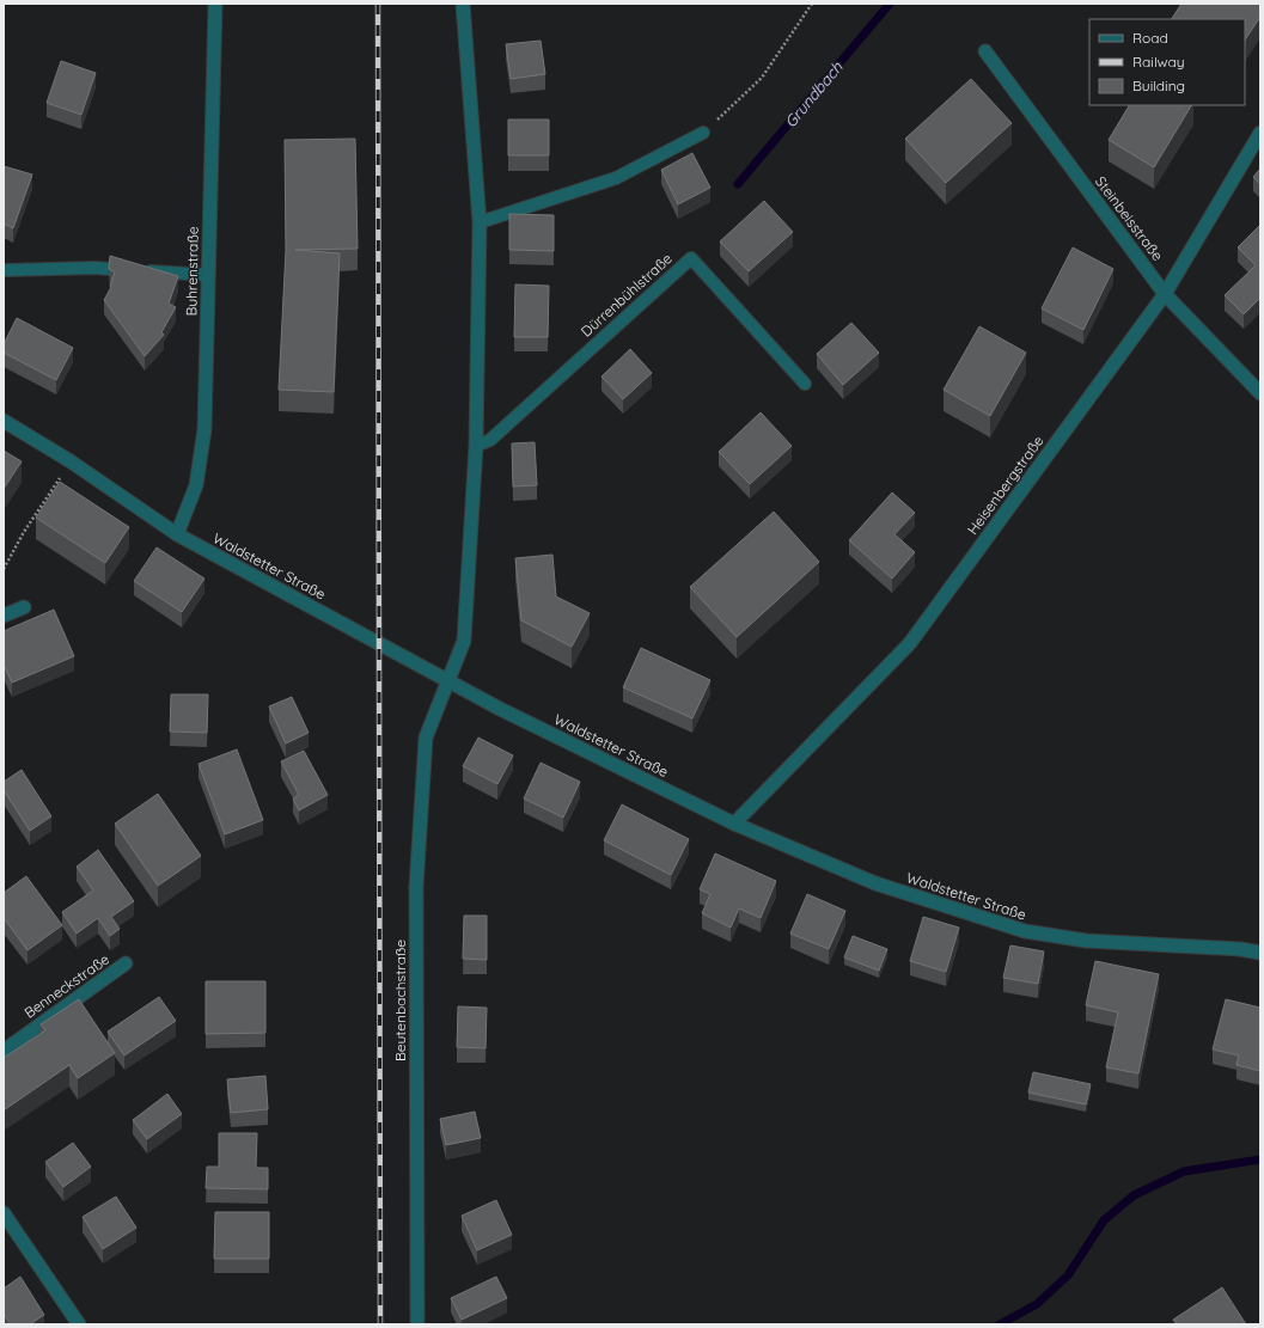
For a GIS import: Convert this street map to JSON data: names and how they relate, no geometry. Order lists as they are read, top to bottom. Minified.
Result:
{"streets":{"street":["Steinbeisstraße","Buhrenstraße","Heisenbergstraße","Waldstetter Straße","Benneckstraße","Beutenbachstraße"],"lane":["Dürrenbühlstraße"]},"crossings":[["Steinbeisstraße","Heisenbergstraße"],["Buhrenstraße","Waldstetter Straße"],["Heisenbergstraße","Waldstetter Straße"],["Waldstetter Straße","Beutenbachstraße"]],"water":["Grundbach"],"legend":["Road","Railway","Building"]}
